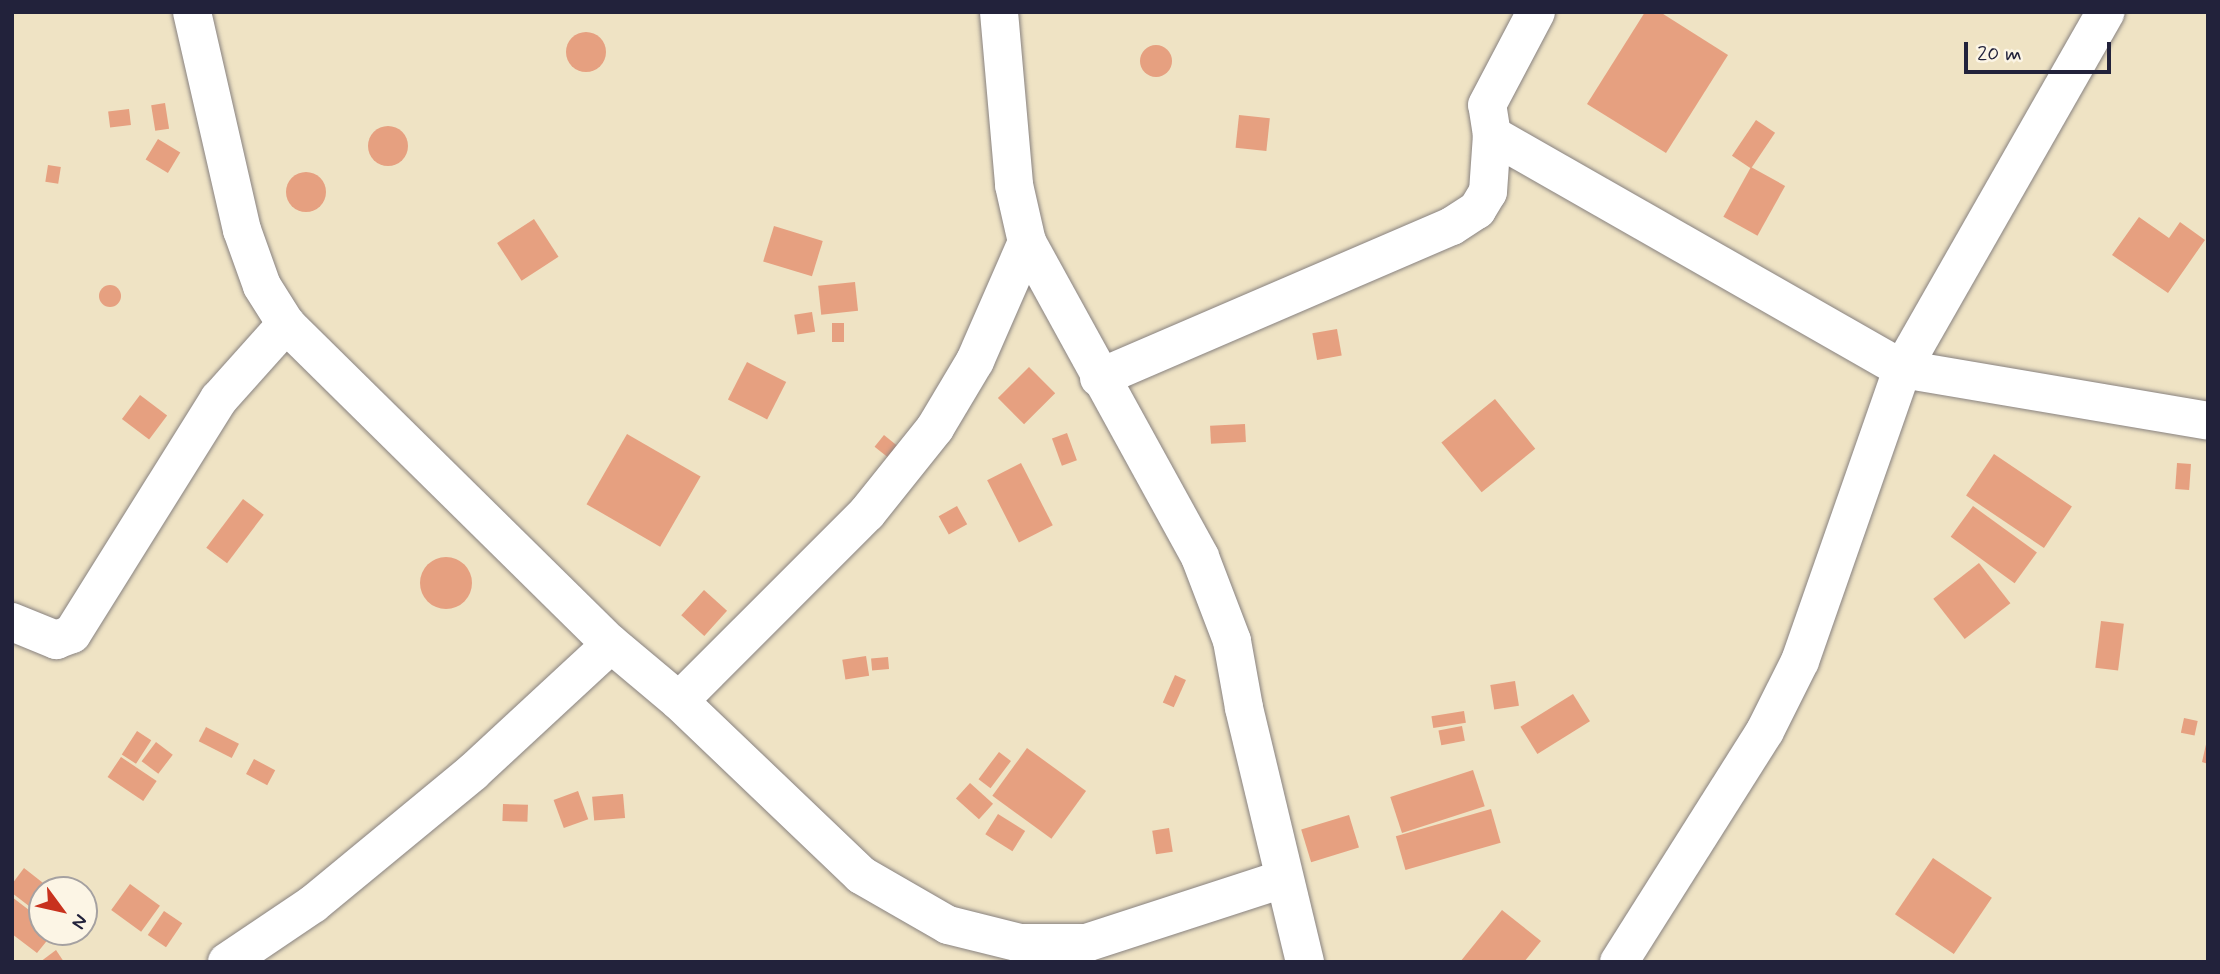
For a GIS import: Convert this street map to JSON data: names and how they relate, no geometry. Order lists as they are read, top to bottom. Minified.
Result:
{"scale_bar":"20 m","north":"bottom right"}
